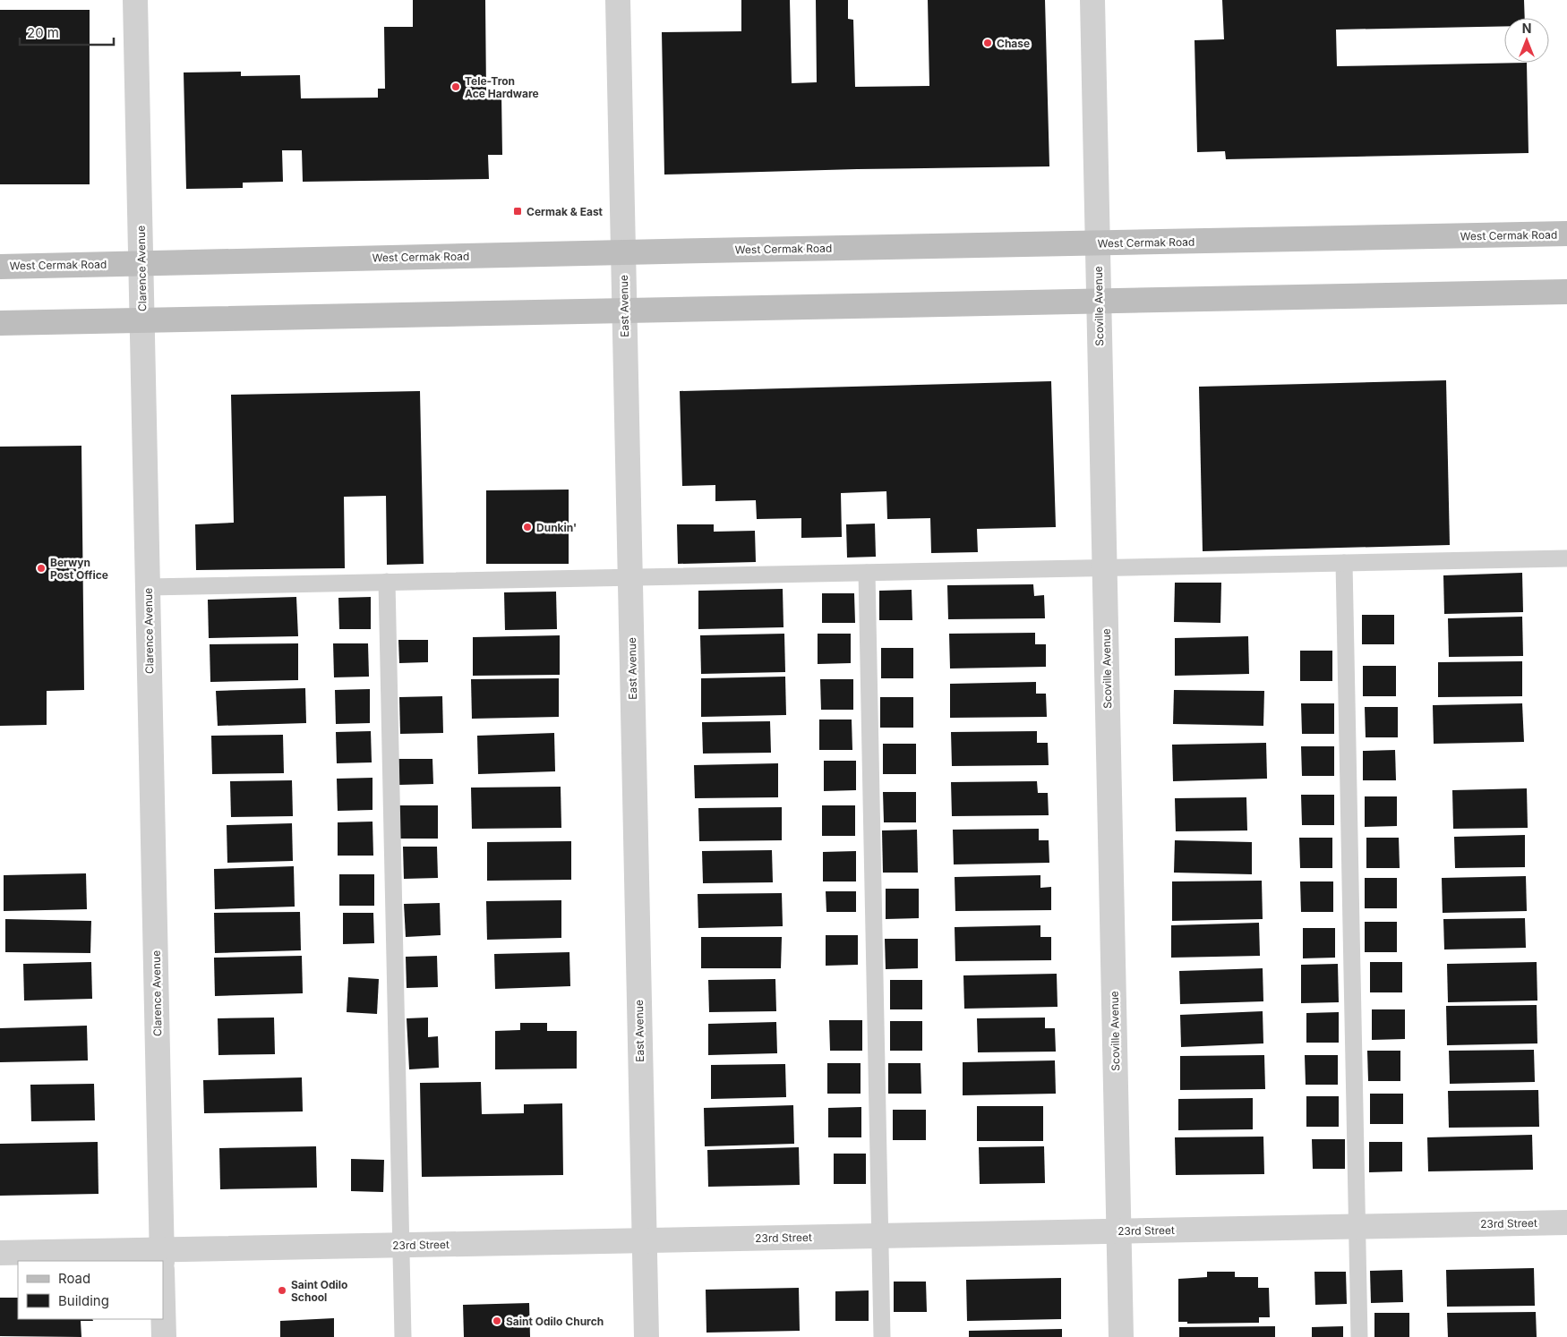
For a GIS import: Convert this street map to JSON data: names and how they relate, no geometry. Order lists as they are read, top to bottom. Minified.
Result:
{"streets":{"main road":["West Cermak Road"],"street":["Clarence Avenue","East Avenue","Scoville Avenue","23rd Street"]},"crossings":[["West Cermak Road","Clarence Avenue"],["West Cermak Road","East Avenue"],["West Cermak Road","Scoville Avenue"],["Clarence Avenue","23rd Street"],["East Avenue","23rd Street"],["Scoville Avenue","23rd Street"]],"places":{"other":["Chase","Tele-Tron Ace Hardware","Dunkin'","Berwyn Post Office","Saint Odilo School","Saint Odilo Church"],"transit":["Cermak & East"]},"legend":["Road","Building"],"scale_bar":"20 m","north":"top"}
